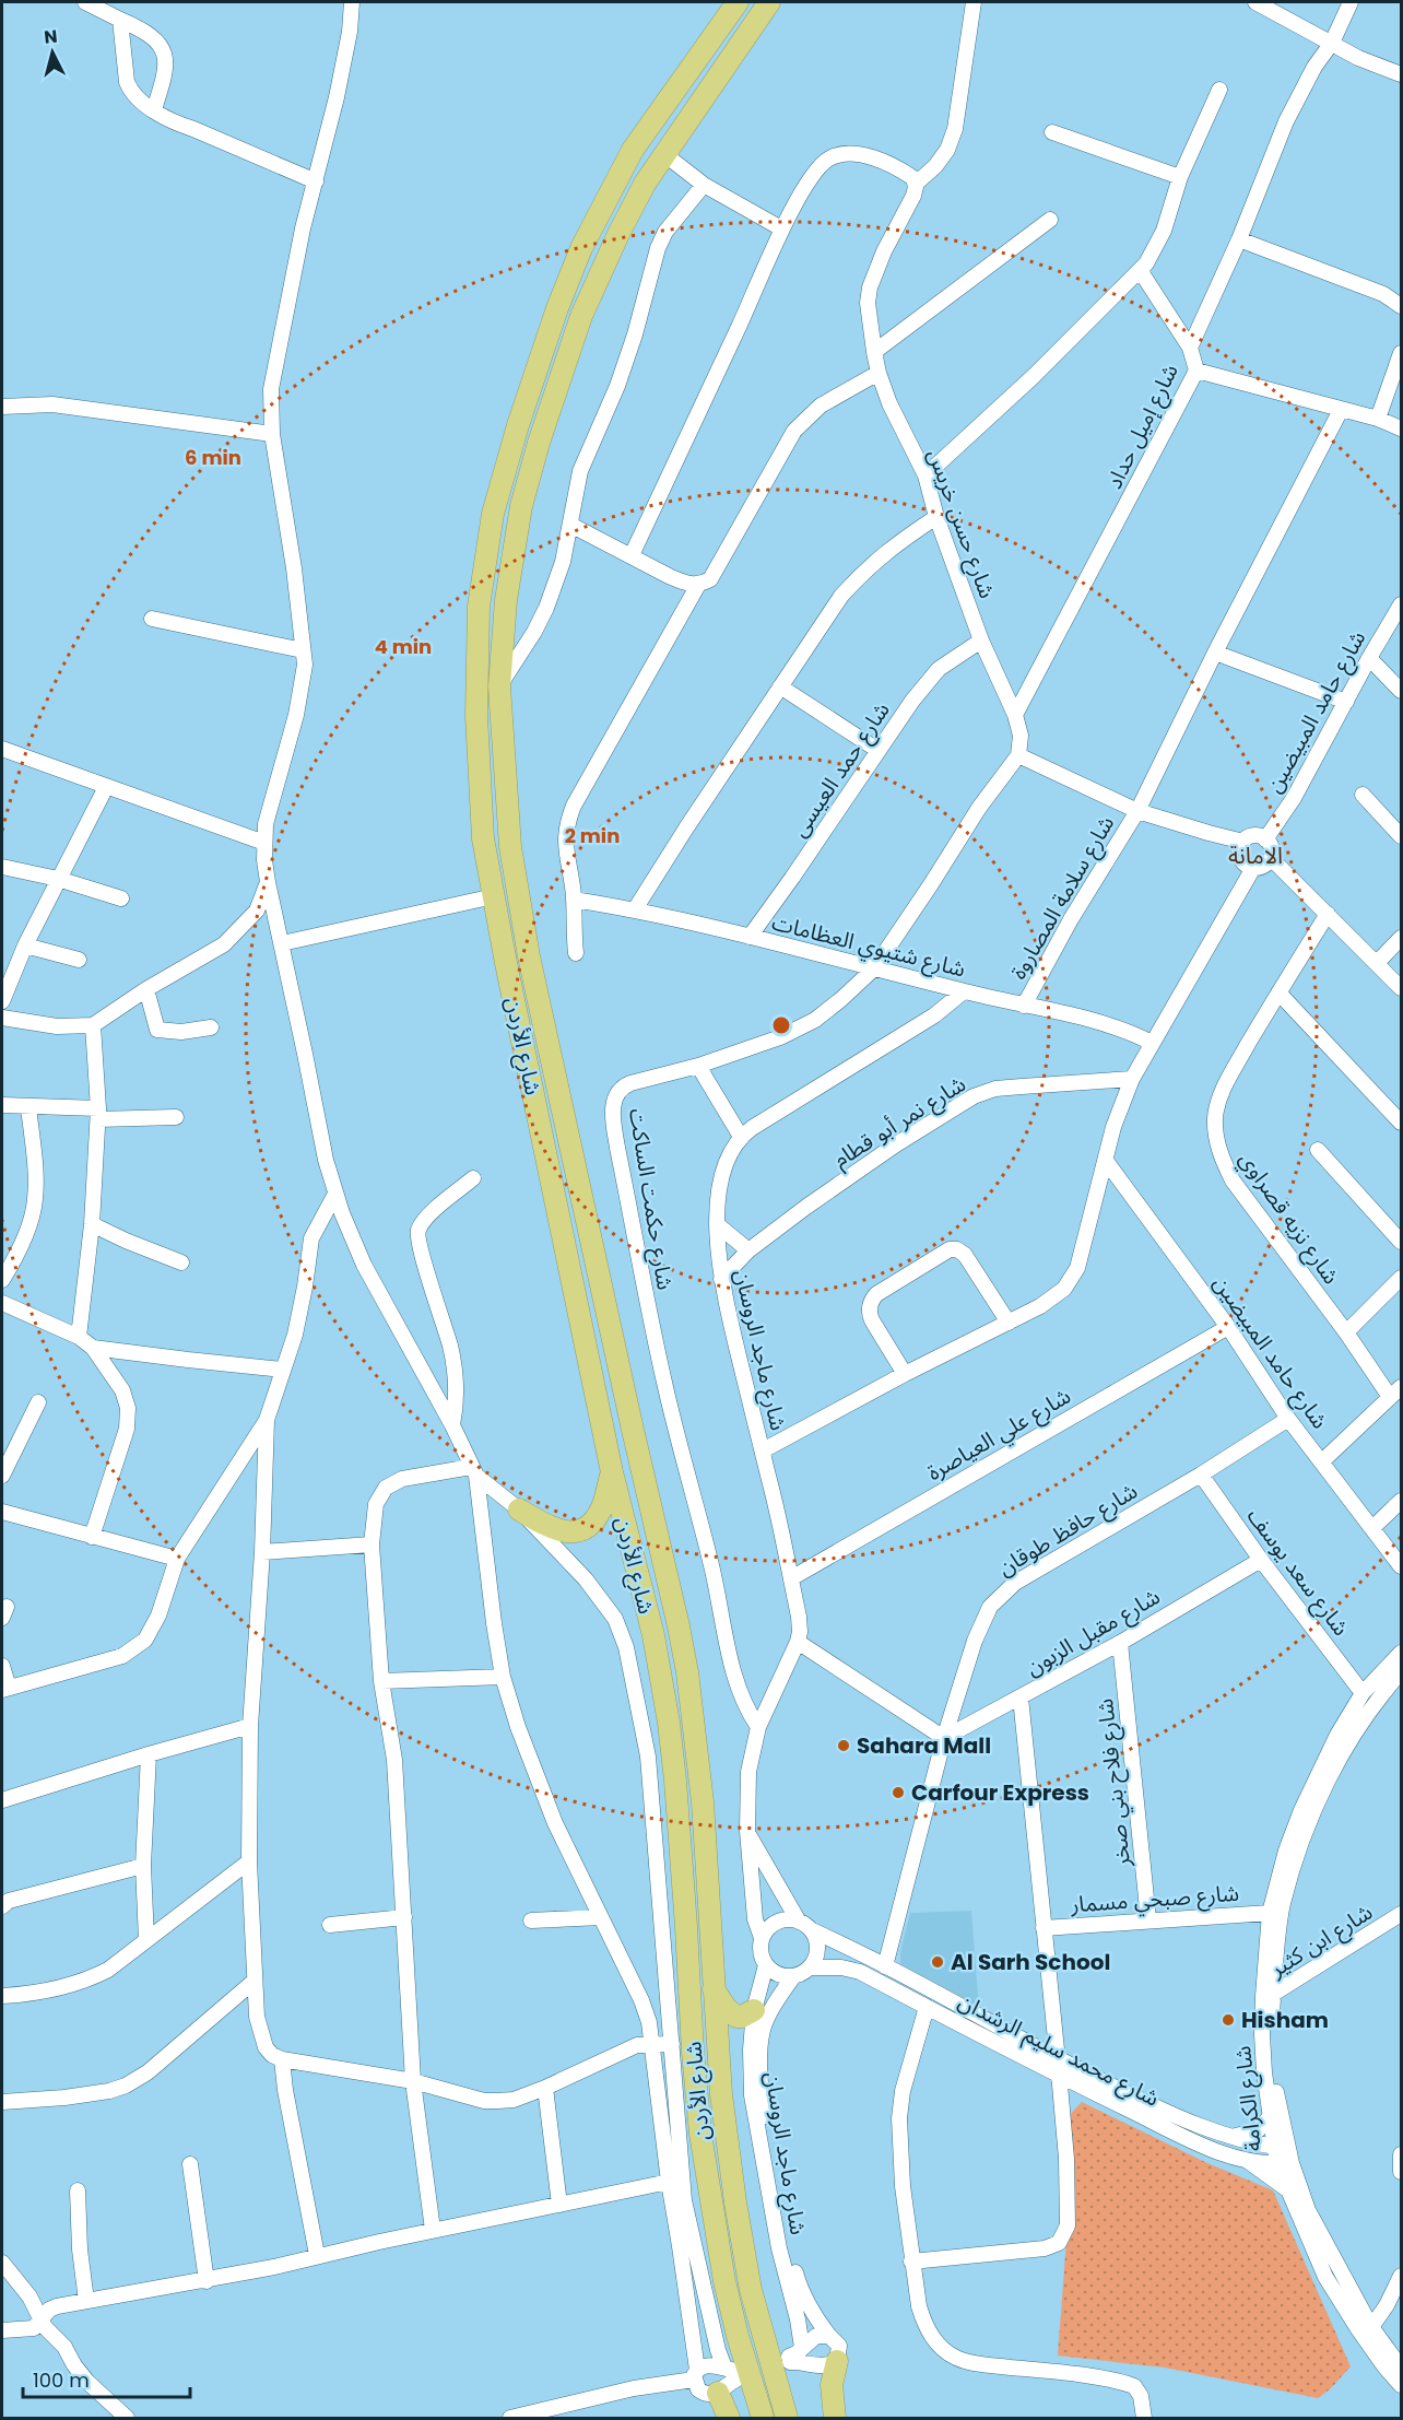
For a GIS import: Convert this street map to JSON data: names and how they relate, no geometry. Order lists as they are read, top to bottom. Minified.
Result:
{"streets":{"highway":["شارع الأردن"],"street":["شارع إميل حداد","شارع حسن خريس","شارع حامد المبيضين","شارع حمد العيسى","شارع سلامة المصاروة","شارع شتيوي العظامات","شارع نمر أبو قطام","شارع حكمت الساكت","شارع نزيه قصراوي","شارع ماجد الروسان","شارع علي العياصرة","شارع حافظ طوقان","شارع سعد يوسف","شارع مقبل الزبون","شارع فلاح بني صخر","شارع صبحي مسمار","شارع ابن كثير","شارع محمد سليم الرشدان","شارع الكرامة"]},"crossings":[["شارع إميل حداد","شارع حسن خريس"],["شارع حسن خريس","شارع حمد العيسى"],["شارع حسن خريس","شارع حكمت الساكت"],["شارع حامد المبيضين","شارع علي العياصرة"],["شارع حامد المبيضين","شارع حافظ طوقان"],["شارع حمد العيسى","شارع شتيوي العظامات"],["شارع سلامة المصاروة","شارع شتيوي العظامات"],["شارع شتيوي العظامات","شارع حكمت الساكت"],["شارع شتيوي العظامات","شارع ماجد الروسان"],["شارع نمر أبو قطام","شارع ماجد الروسان"],["شارع حكمت الساكت","شارع ماجد الروسان"],["شارع ماجد الروسان","شارع علي العياصرة"],["شارع ماجد الروسان","شارع محمد سليم الرشدان"],["شارع حافظ طوقان","شارع سعد يوسف"],["شارع حافظ طوقان","شارع مقبل الزبون"],["شارع حافظ طوقان","شارع محمد سليم الرشدان"],["شارع سعد يوسف","شارع مقبل الزبون"],["شارع سعد يوسف","شارع الكرامة"],["شارع مقبل الزبون","شارع فلاح بني صخر"],["شارع فلاح بني صخر","شارع صبحي مسمار"],["شارع صبحي مسمار","شارع الكرامة"],["شارع ابن كثير","شارع الكرامة"],["شارع محمد سليم الرشدان","شارع الكرامة"]],"districts":["الامانة"],"places":["Sahara Mall","Carfour Express","Al Sarh School","Hisham"],"scale_bar":"100 m","north":"top","rings":["6 min","4 min","2 min"]}
